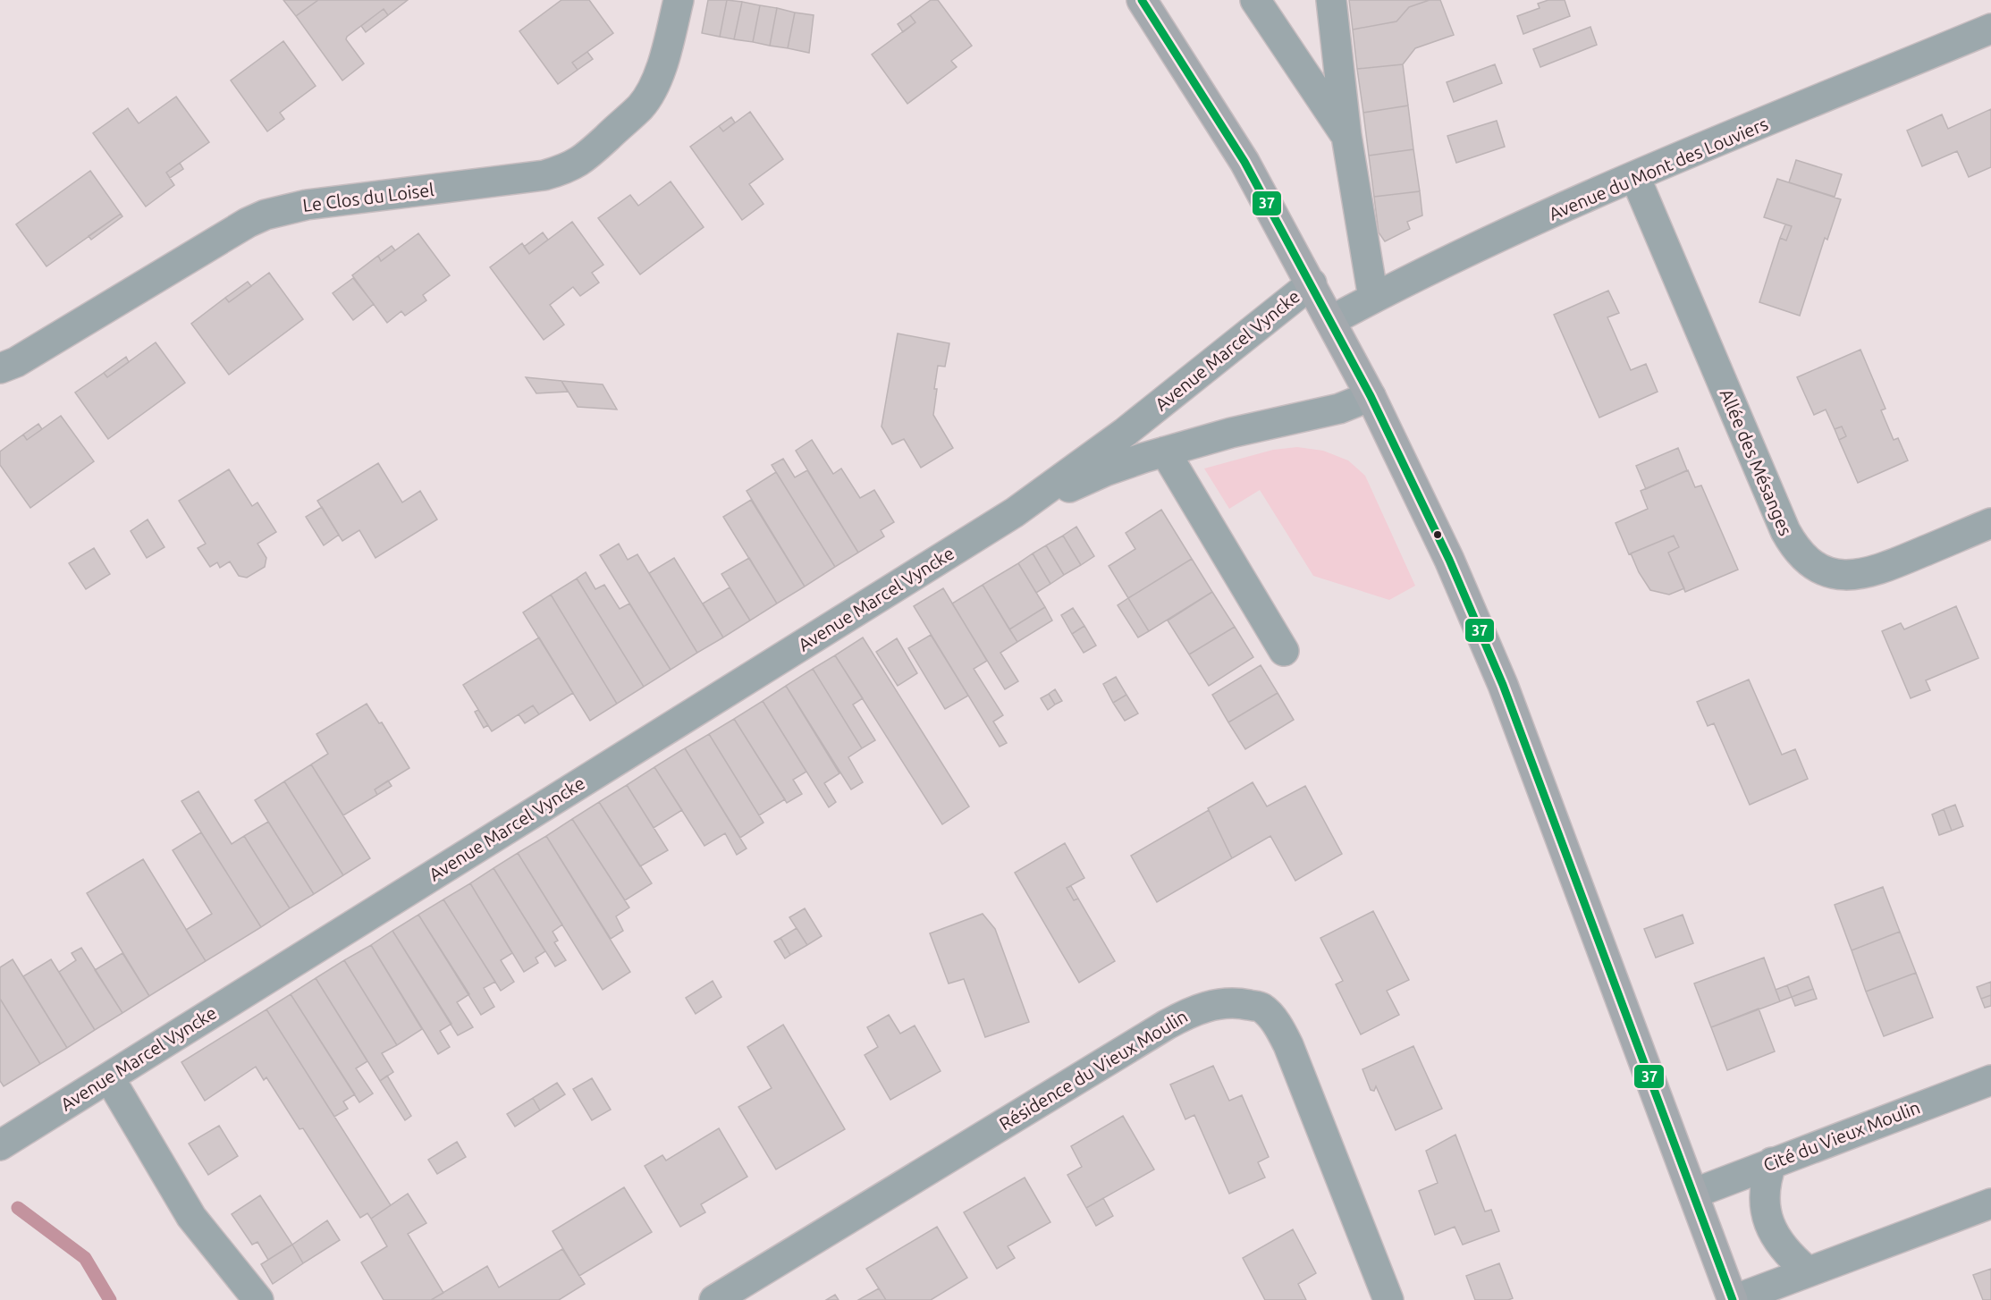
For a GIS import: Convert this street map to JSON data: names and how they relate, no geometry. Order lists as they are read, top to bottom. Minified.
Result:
{"streets":{"street":["Avenue du Mont des Louviers","Le Clos du Loisel","Avenue Marcel Vyncke","Allée des Mésanges","Résidence du Vieux Moulin","Cité du Vieux Moulin"]},"crossings":[["Avenue du Mont des Louviers","Allée des Mésanges"]],"lines":["transit line 37"]}
